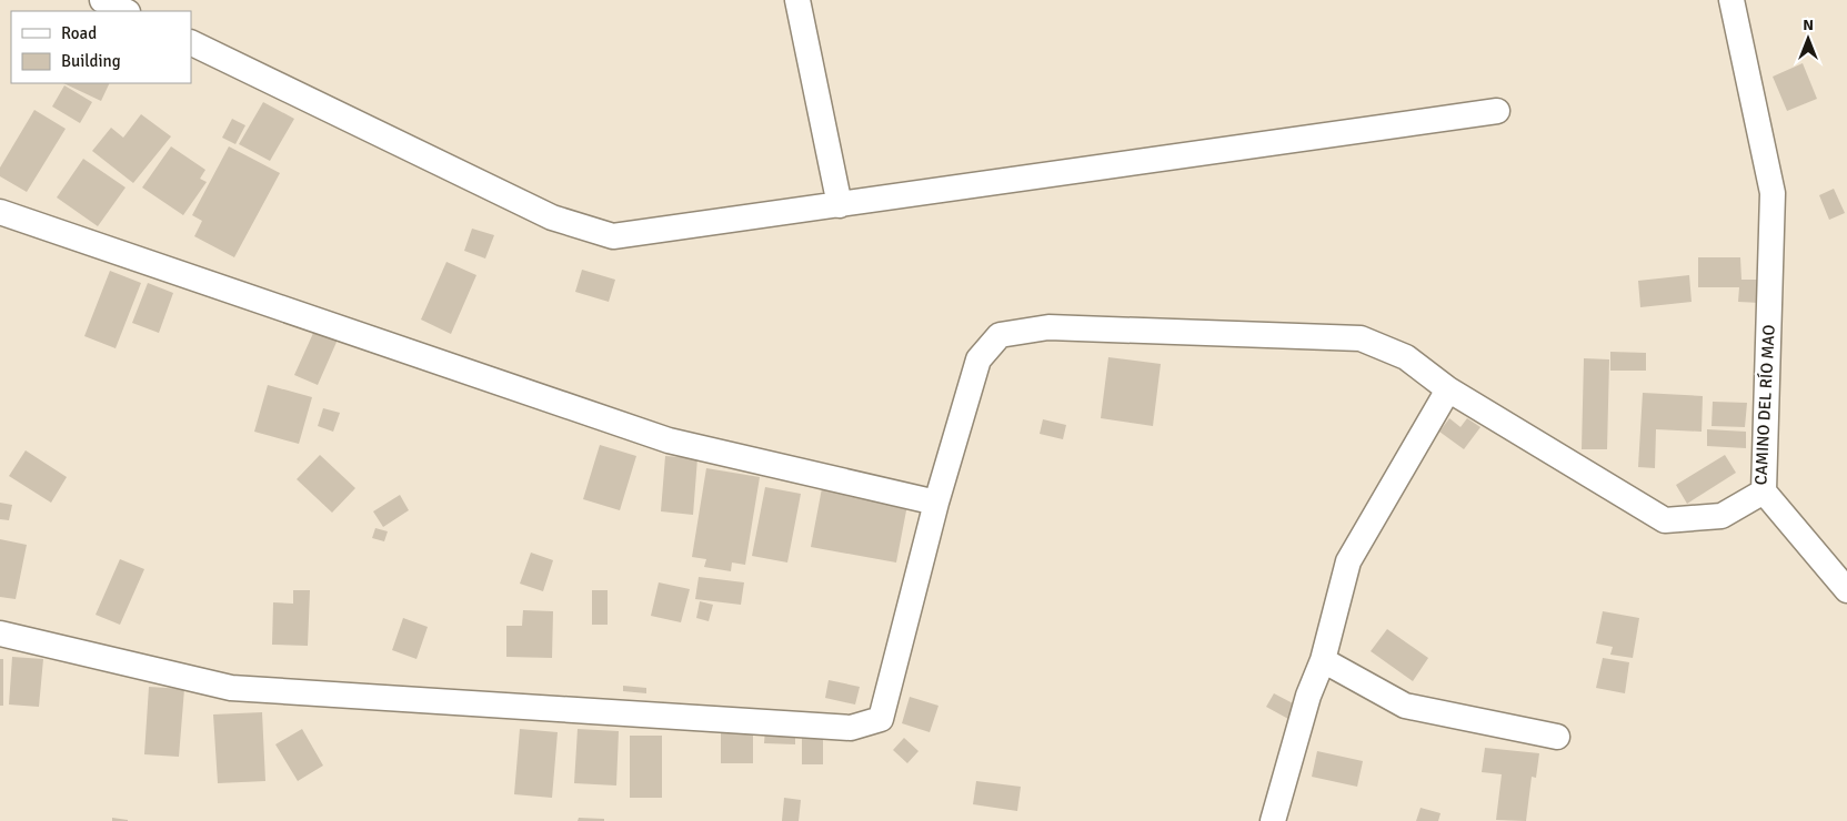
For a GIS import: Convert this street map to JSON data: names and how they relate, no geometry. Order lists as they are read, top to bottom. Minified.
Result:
{"streets":{"street":["CAMINO DEL RÍO MAO"]},"legend":["Road","Building"],"north":"top"}
